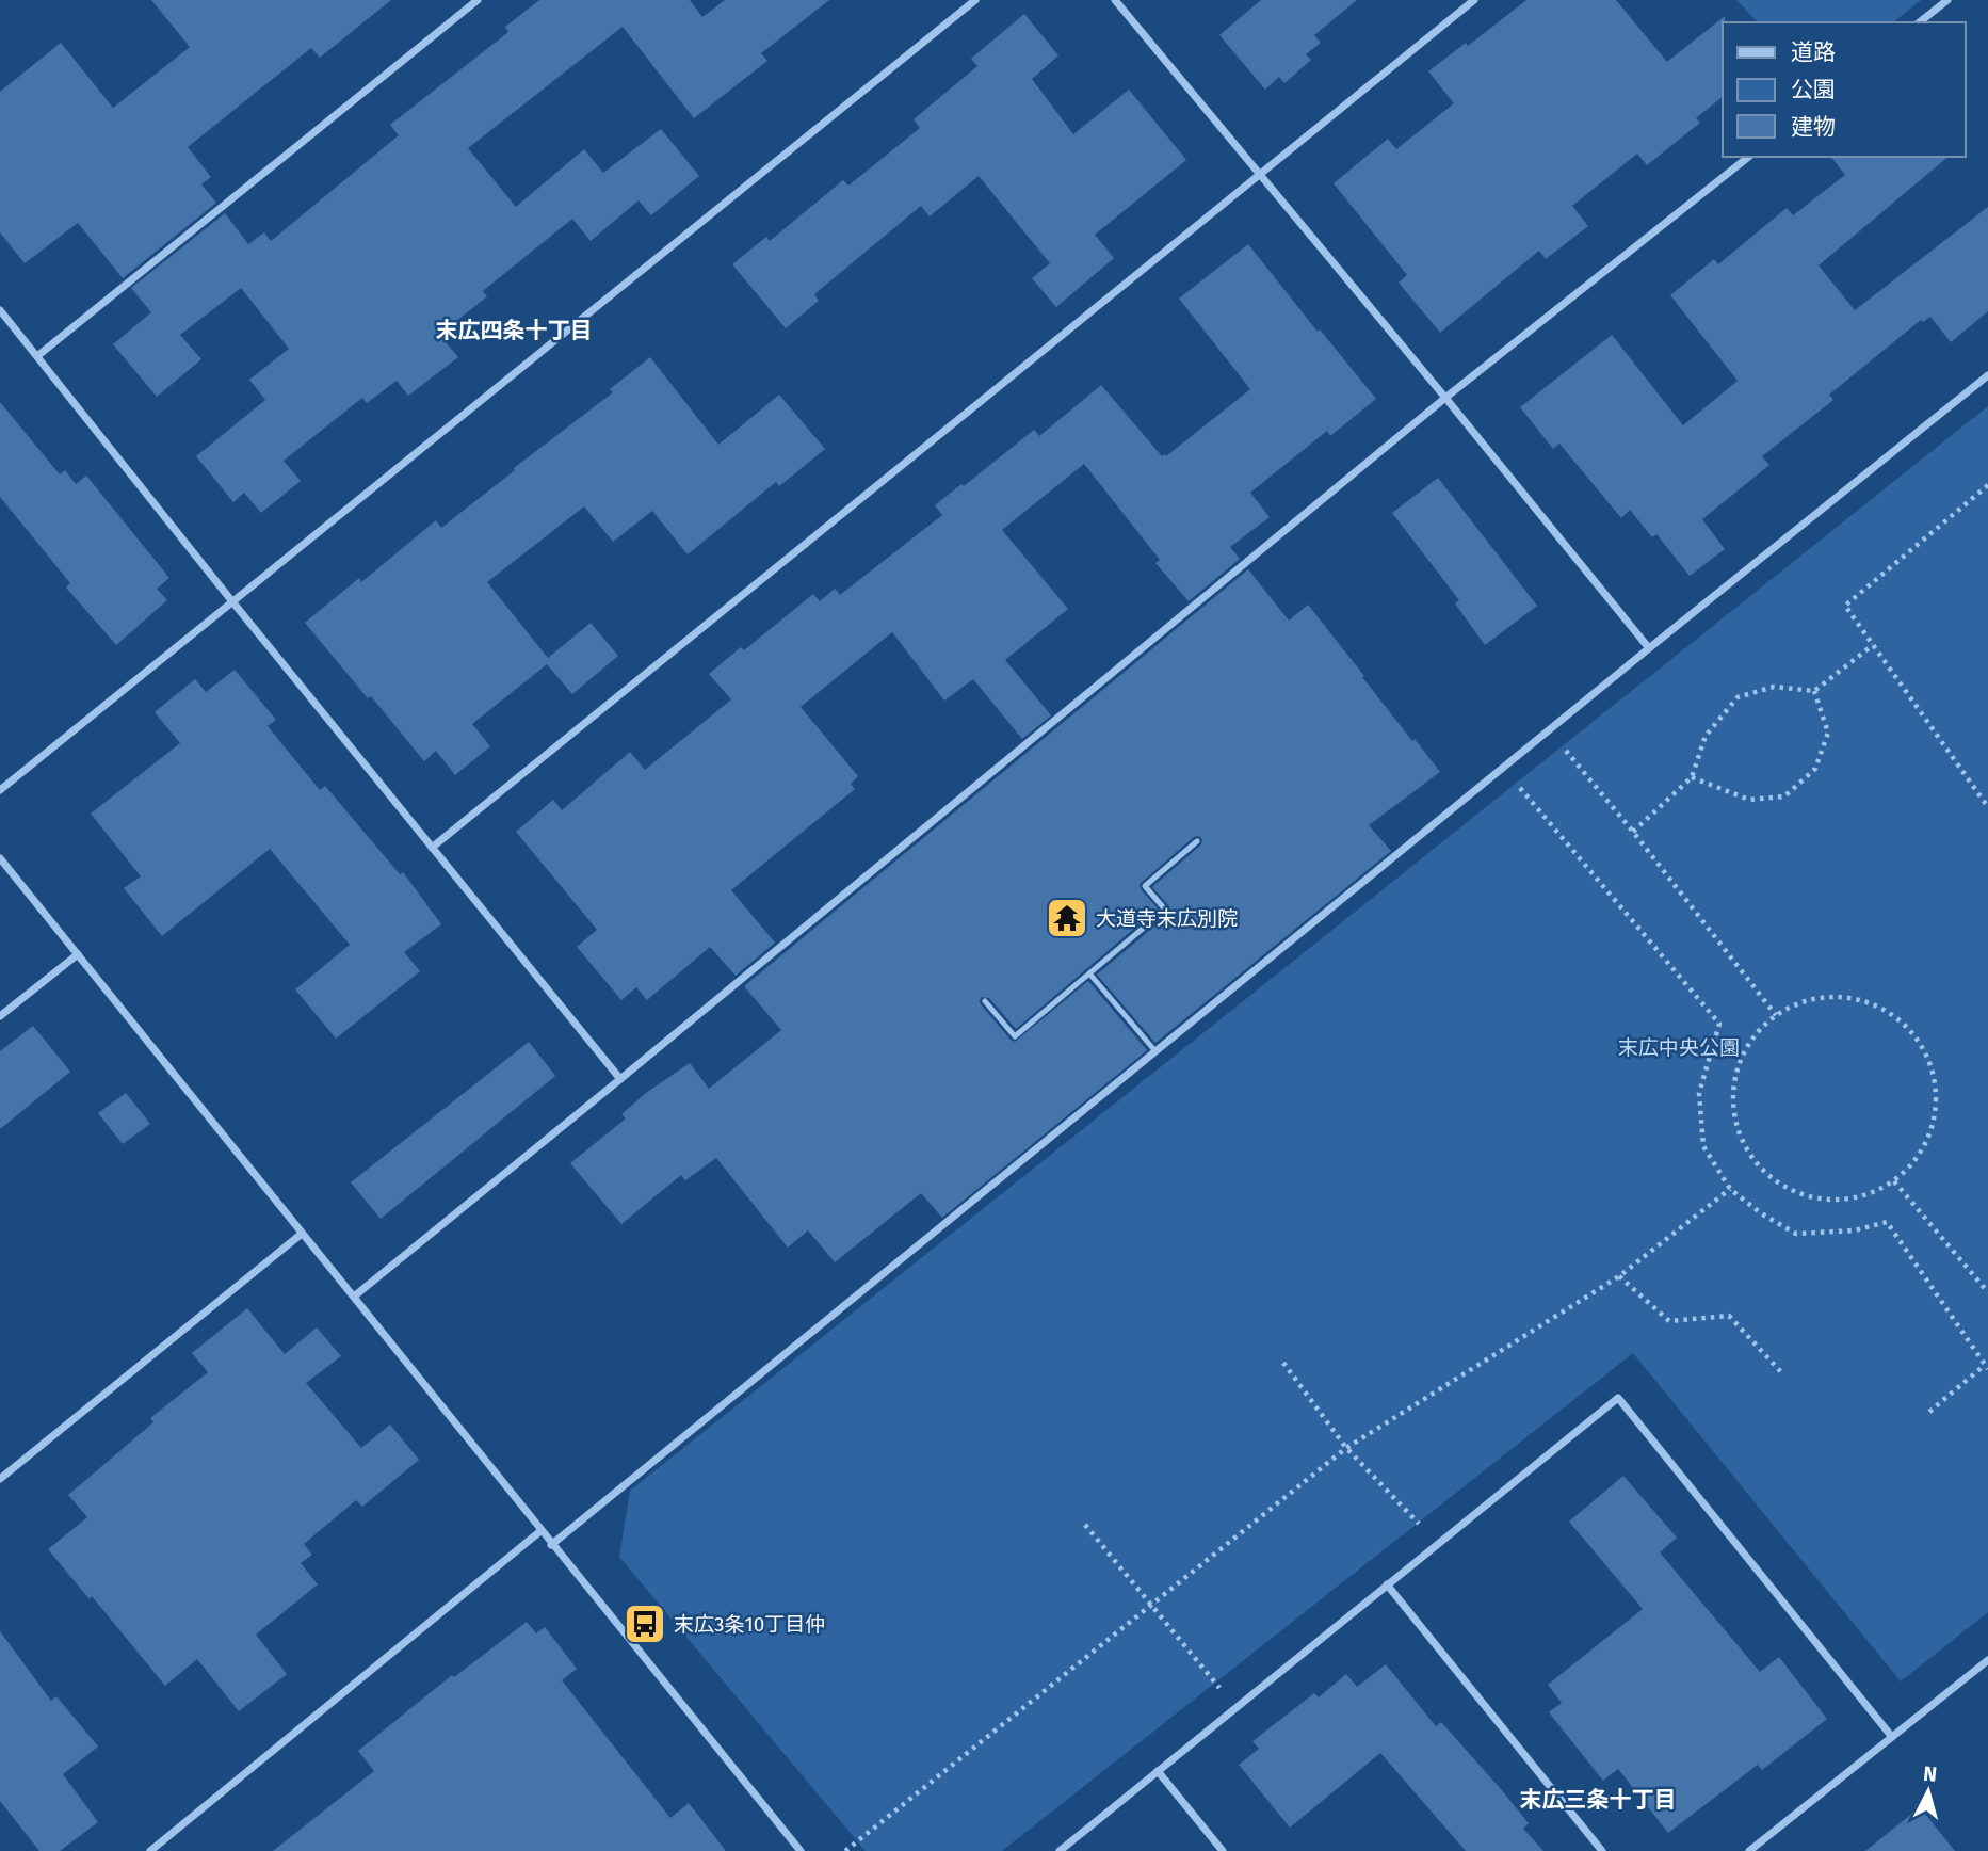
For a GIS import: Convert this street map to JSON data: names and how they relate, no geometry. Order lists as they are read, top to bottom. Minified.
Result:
{"districts":["末広四条十丁目","末広三条十丁目"],"parks":["末広中央公園"],"places":{"temple":["大道寺末広別院"],"bus stop":["末広3条10丁目仲"]},"legend":["道路","公園","建物"],"north":"top"}
